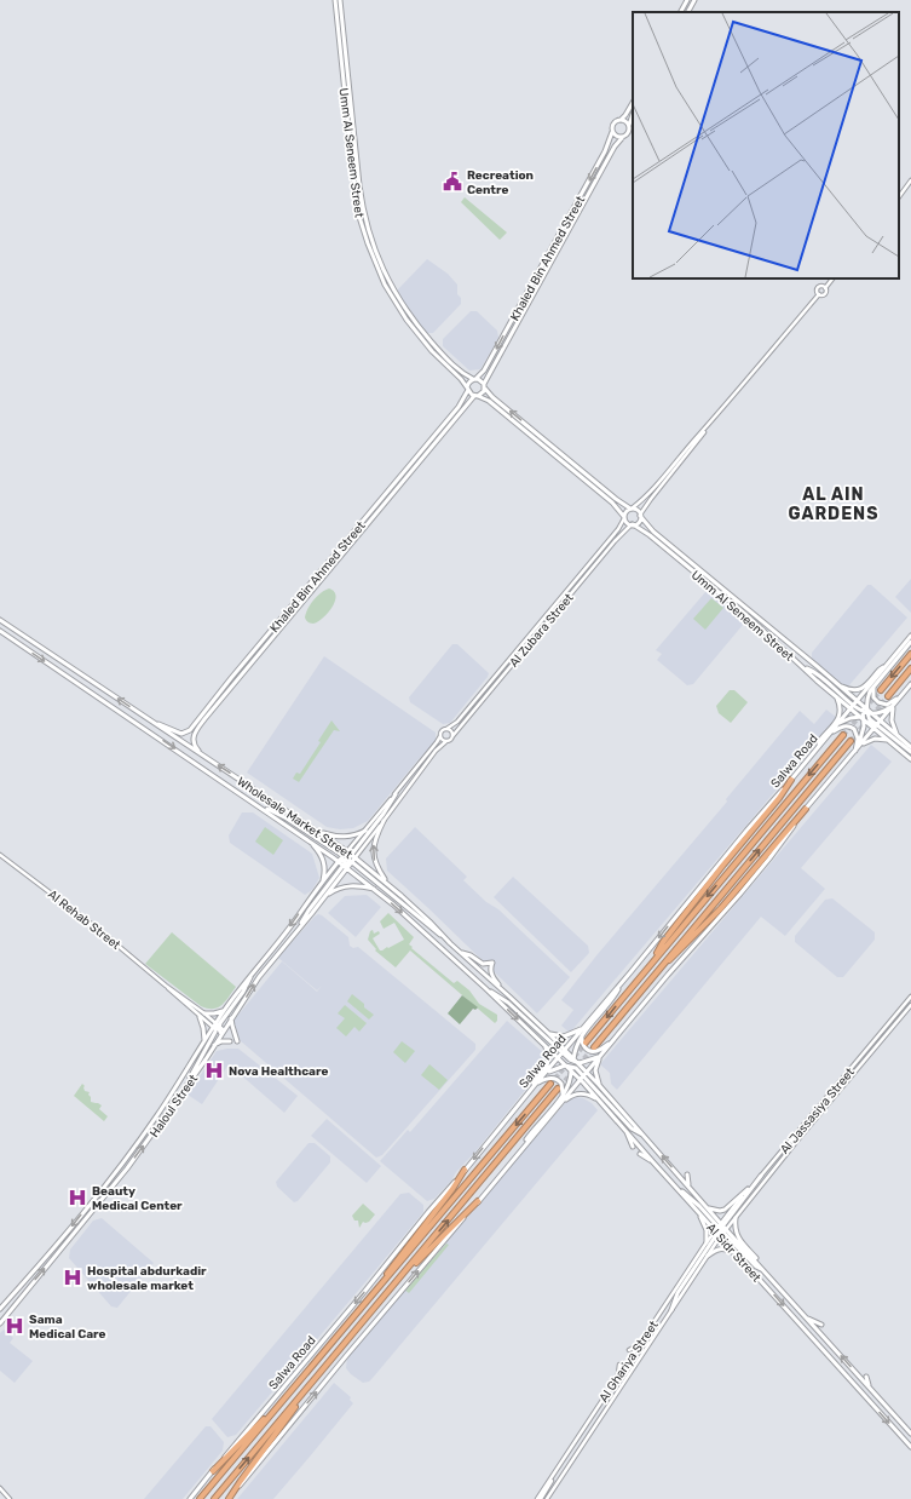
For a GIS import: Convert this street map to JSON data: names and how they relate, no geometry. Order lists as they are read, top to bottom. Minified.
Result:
{"streets":{"highway":["Salwa Road"],"main road":["Umm Al Seneem Street","Khaled Bin Ahmed Street","Wholesale Market Street","Haloul Street","Al Sidr Street"],"street":["Al Zubara Street","Al Rehab Street","Al Jassasiya Street","Al Ghariya Street"]},"crossings":[["Umm Al Seneem Street","Khaled Bin Ahmed Street"],["Umm Al Seneem Street","Al Zubara Street"],["Umm Al Seneem Street","Salwa Road"],["Khaled Bin Ahmed Street","Wholesale Market Street"],["Salwa Road","Wholesale Market Street"],["Salwa Road","Al Sidr Street"],["Wholesale Market Street","Haloul Street"],["Wholesale Market Street","Al Sidr Street"],["Al Rehab Street","Haloul Street"],["Al Jassasiya Street","Al Sidr Street"],["Al Jassasiya Street","Al Ghariya Street"],["Al Sidr Street","Al Ghariya Street"]],"districts":["AL AIN GARDENS"],"places":{"public building":["Recreation Centre"],"hospital":["Nova Healthcare","Beauty Medical Center","Hospital abdurkadir wholesale market","Sama Medical Care"]}}
